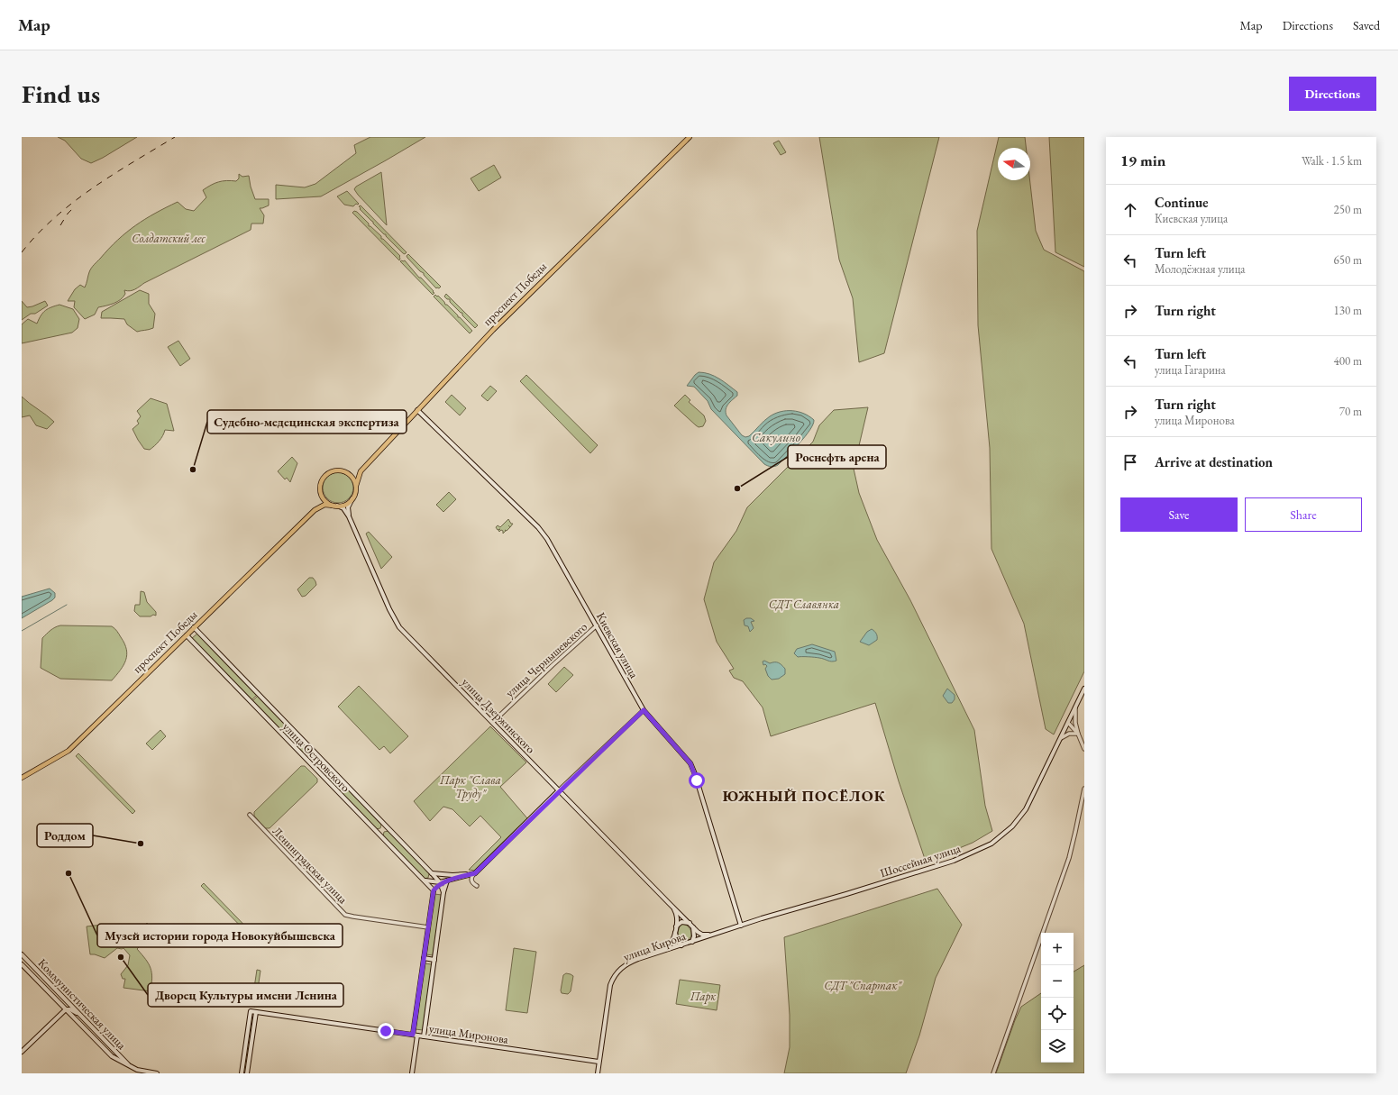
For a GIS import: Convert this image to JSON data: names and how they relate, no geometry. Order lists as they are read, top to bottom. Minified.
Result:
{"streets":{"main road":["проспект Победы","Киевская улица","улица Дзержинского","улица Островского","Шоссейная улица","улица Кирова","Коммунистическая улица","улица Миронова"],"street":["улица Чернышевского","Ленинградская улица"]},"crossings":[["проспект Победы","Киевская улица"],["проспект Победы","улица Дзержинского"],["проспект Победы","улица Островского"],["Киевская улица","улица Чернышевского"],["Киевская улица","Шоссейная улица"],["улица Чернышевского","улица Дзержинского"],["улица Дзержинского","Шоссейная улица"],["улица Дзержинского","улица Кирова"],["Шоссейная улица","улица Кирова"],["улица Кирова","улица Миронова"]],"districts":["ЮЖНЫЙ ПОСЁЛОК"],"water":["Сакулино"],"parks":["Солдатский лес","СДТ Славянка","Парк \"Слава Труду\"","СДТ \"Спартак\"","Парк"],"places":["Судебно-медецинская экспертиза","Роснефть арена","Роддом","Музей истории города Новокуйбышевска","Дворец Культуры имени Ленина"],"north":"left","page":{"header":"Map","nav":["Map","Directions","Saved"],"buttons":["Directions",["Save","Share"]],"title":"Find us","heading":["19 min","Walk · 1.5 km"],"list":[["Continue","Киевская улица","250 m"],["Turn left","Молодёжная улица","650 m"],["Turn right","130 m"],["Turn left","улица Гагарина","400 m"],["Turn right","улица Миронова","70 m"],"Arrive at destination"],"map_buttons":["+","−"]}}
